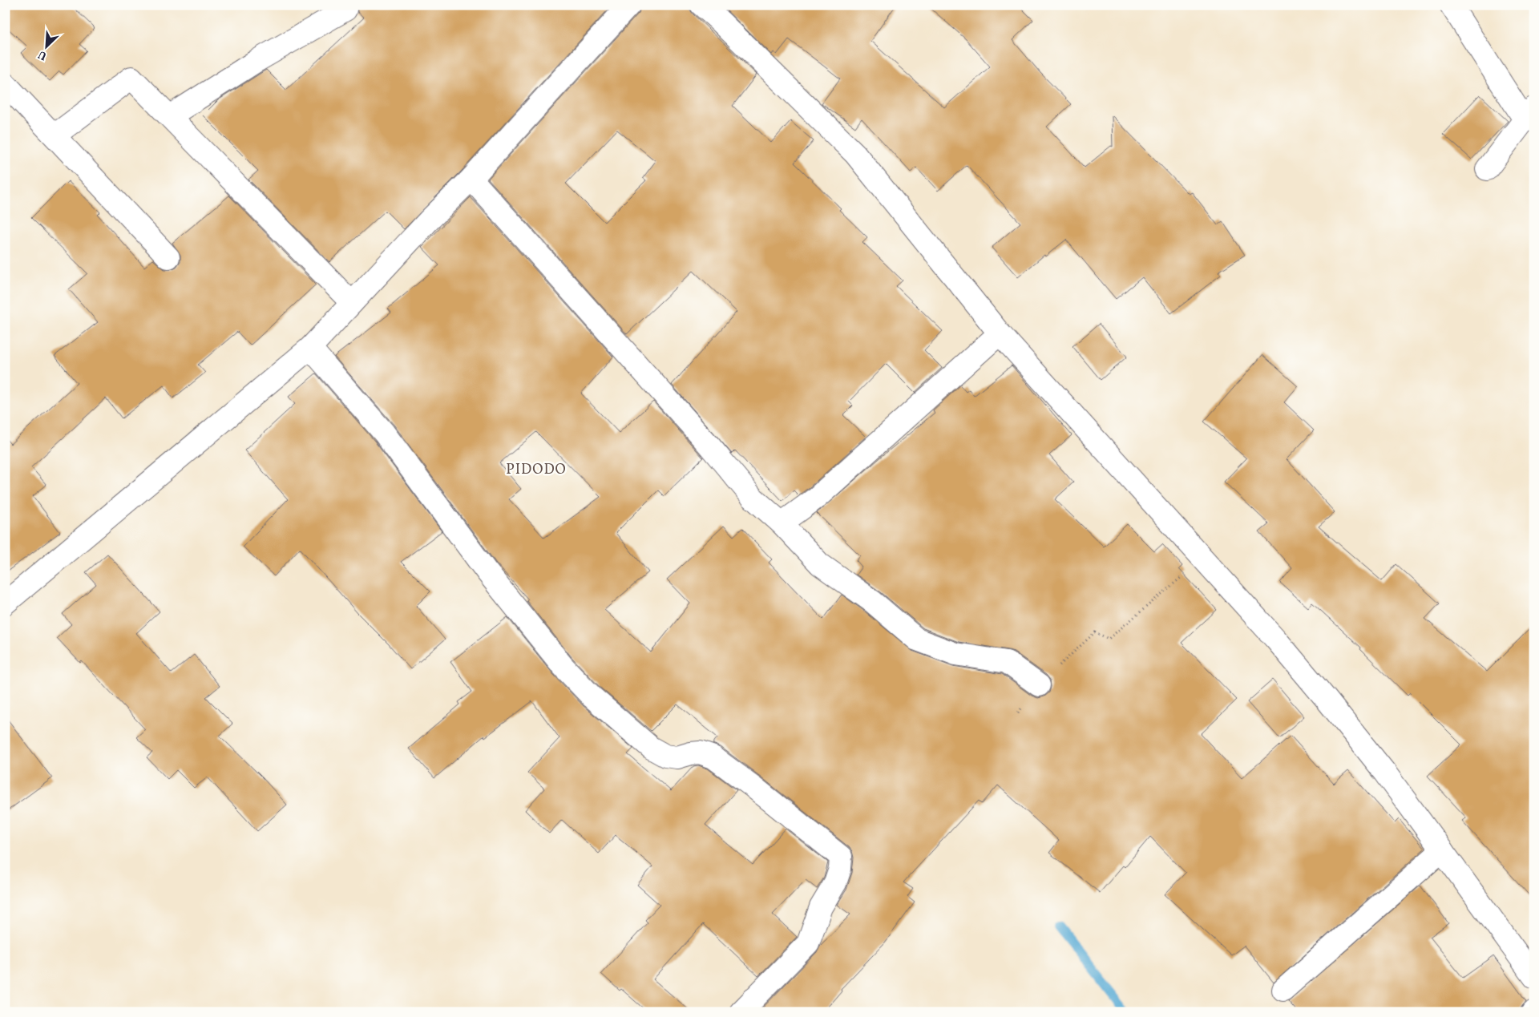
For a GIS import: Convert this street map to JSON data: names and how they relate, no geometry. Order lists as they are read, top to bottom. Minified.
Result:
{"districts":["PIDODO"],"north":"bottom left"}
